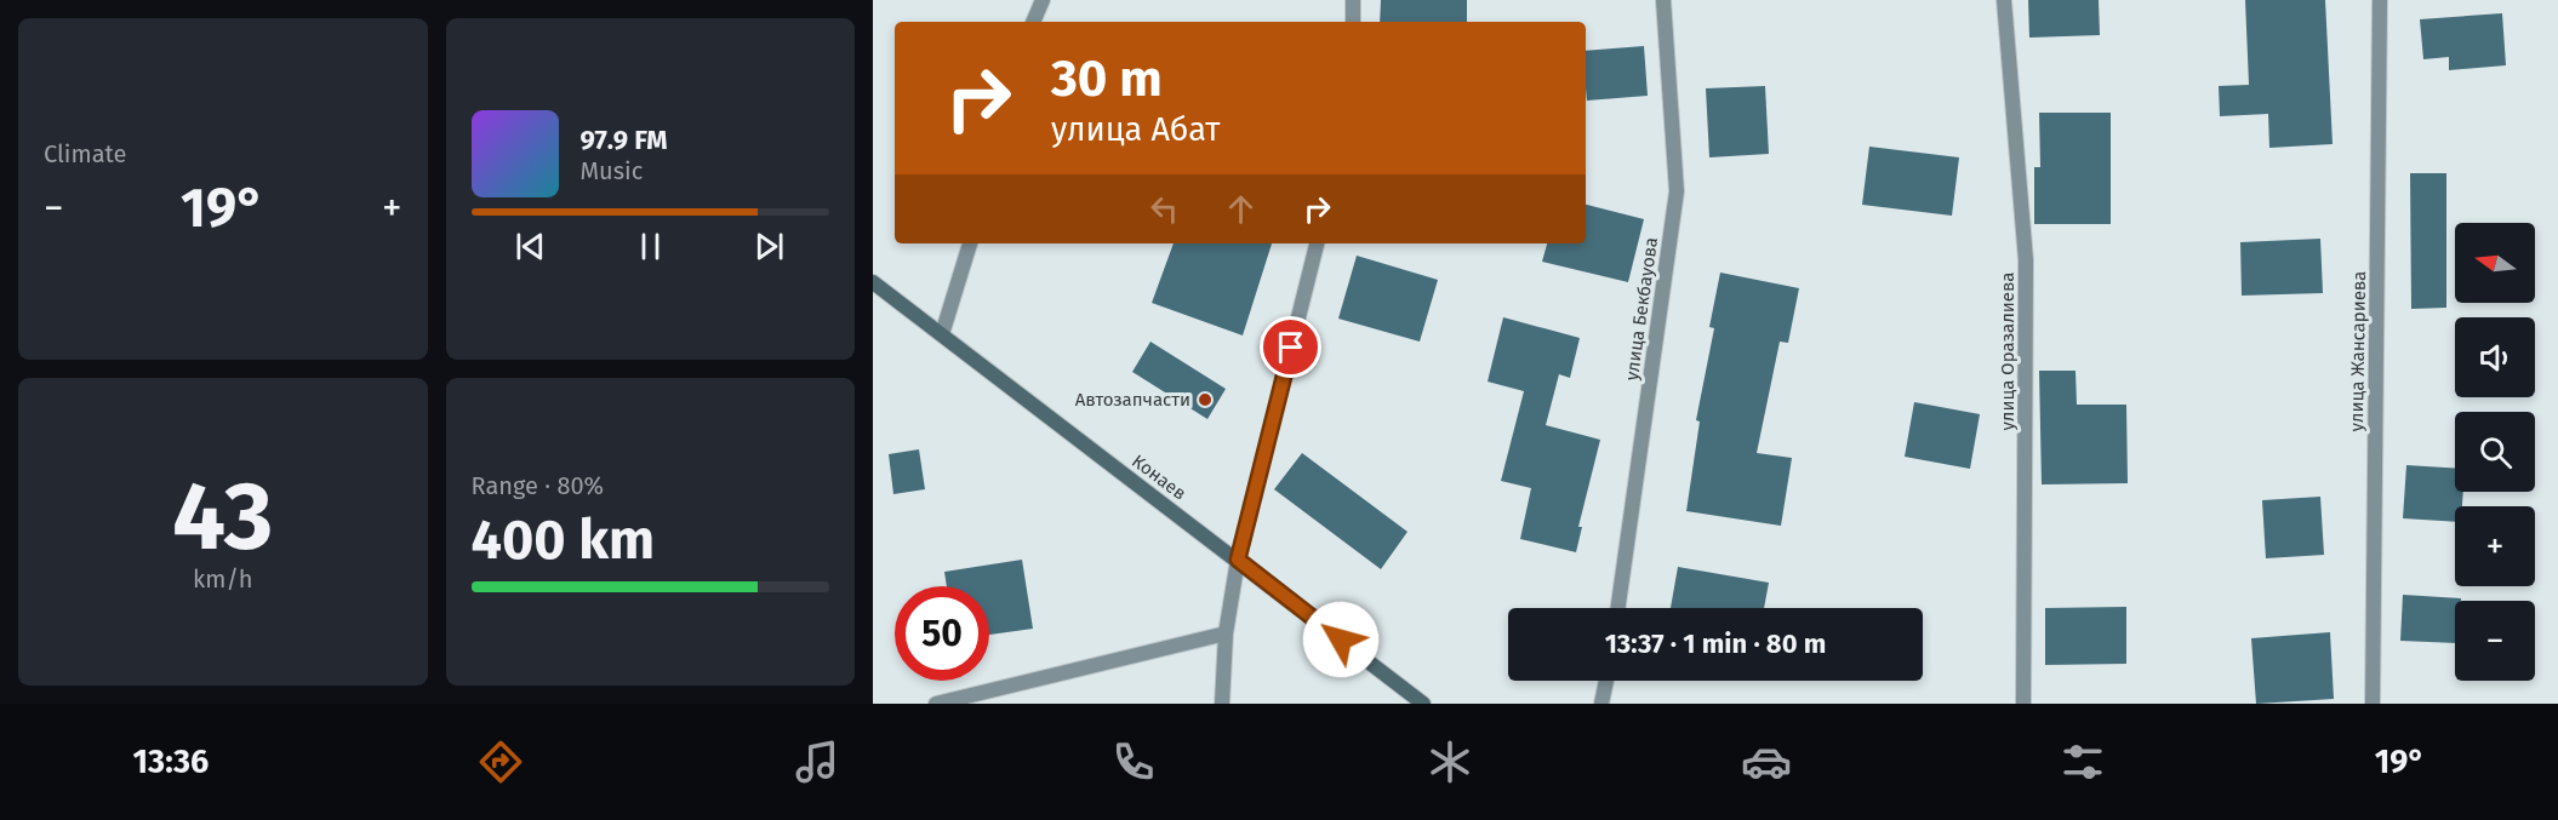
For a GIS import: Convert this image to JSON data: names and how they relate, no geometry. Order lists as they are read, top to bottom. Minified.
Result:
{"streets":{"main road":["Конаев"],"street":["улица Бекбауова","улица Оразалиева","улица Жансариева"]},"places":["Автозапчасти"],"north":"left","page":{"tile":["Climate",["43","km/h"],["Range · 80%","400 km"]],"turn":["30 m","улица Абат"],"song":["97.9 FM","Music"],"heat":["−","19°","+"],"map_buttons":["+","−"],"limit":"50","trip":"13:37 · 1 min · 80 m","tabs":["13:36","19°"]}}
